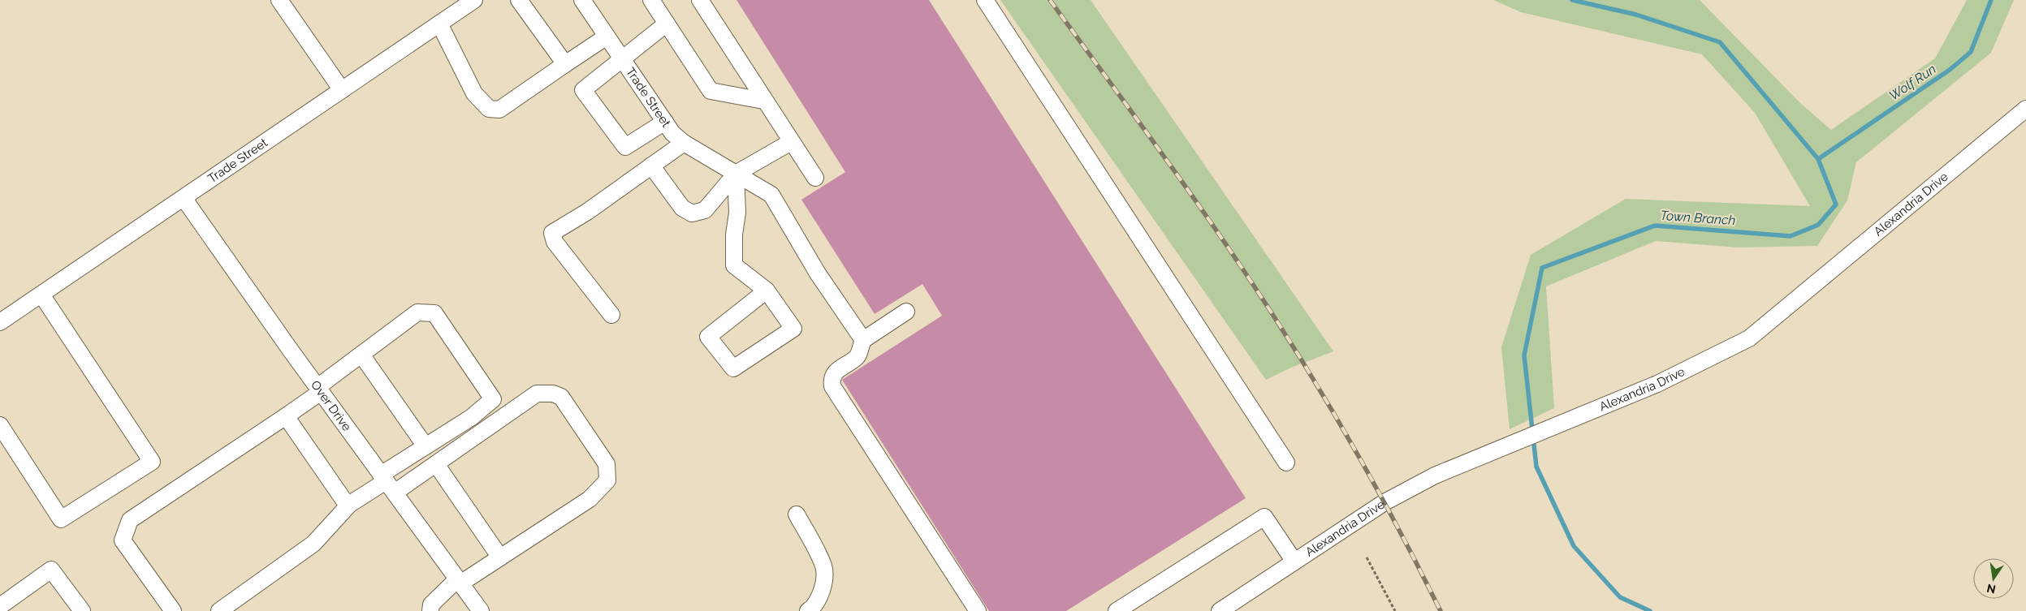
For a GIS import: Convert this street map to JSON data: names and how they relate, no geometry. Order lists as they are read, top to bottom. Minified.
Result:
{"streets":{"street":["Trade Street","Alexandria Drive","Over Drive"]},"crossings":[["Trade Street","Over Drive"]],"water":["Wolf Run","Town Branch"],"north":"bottom"}
